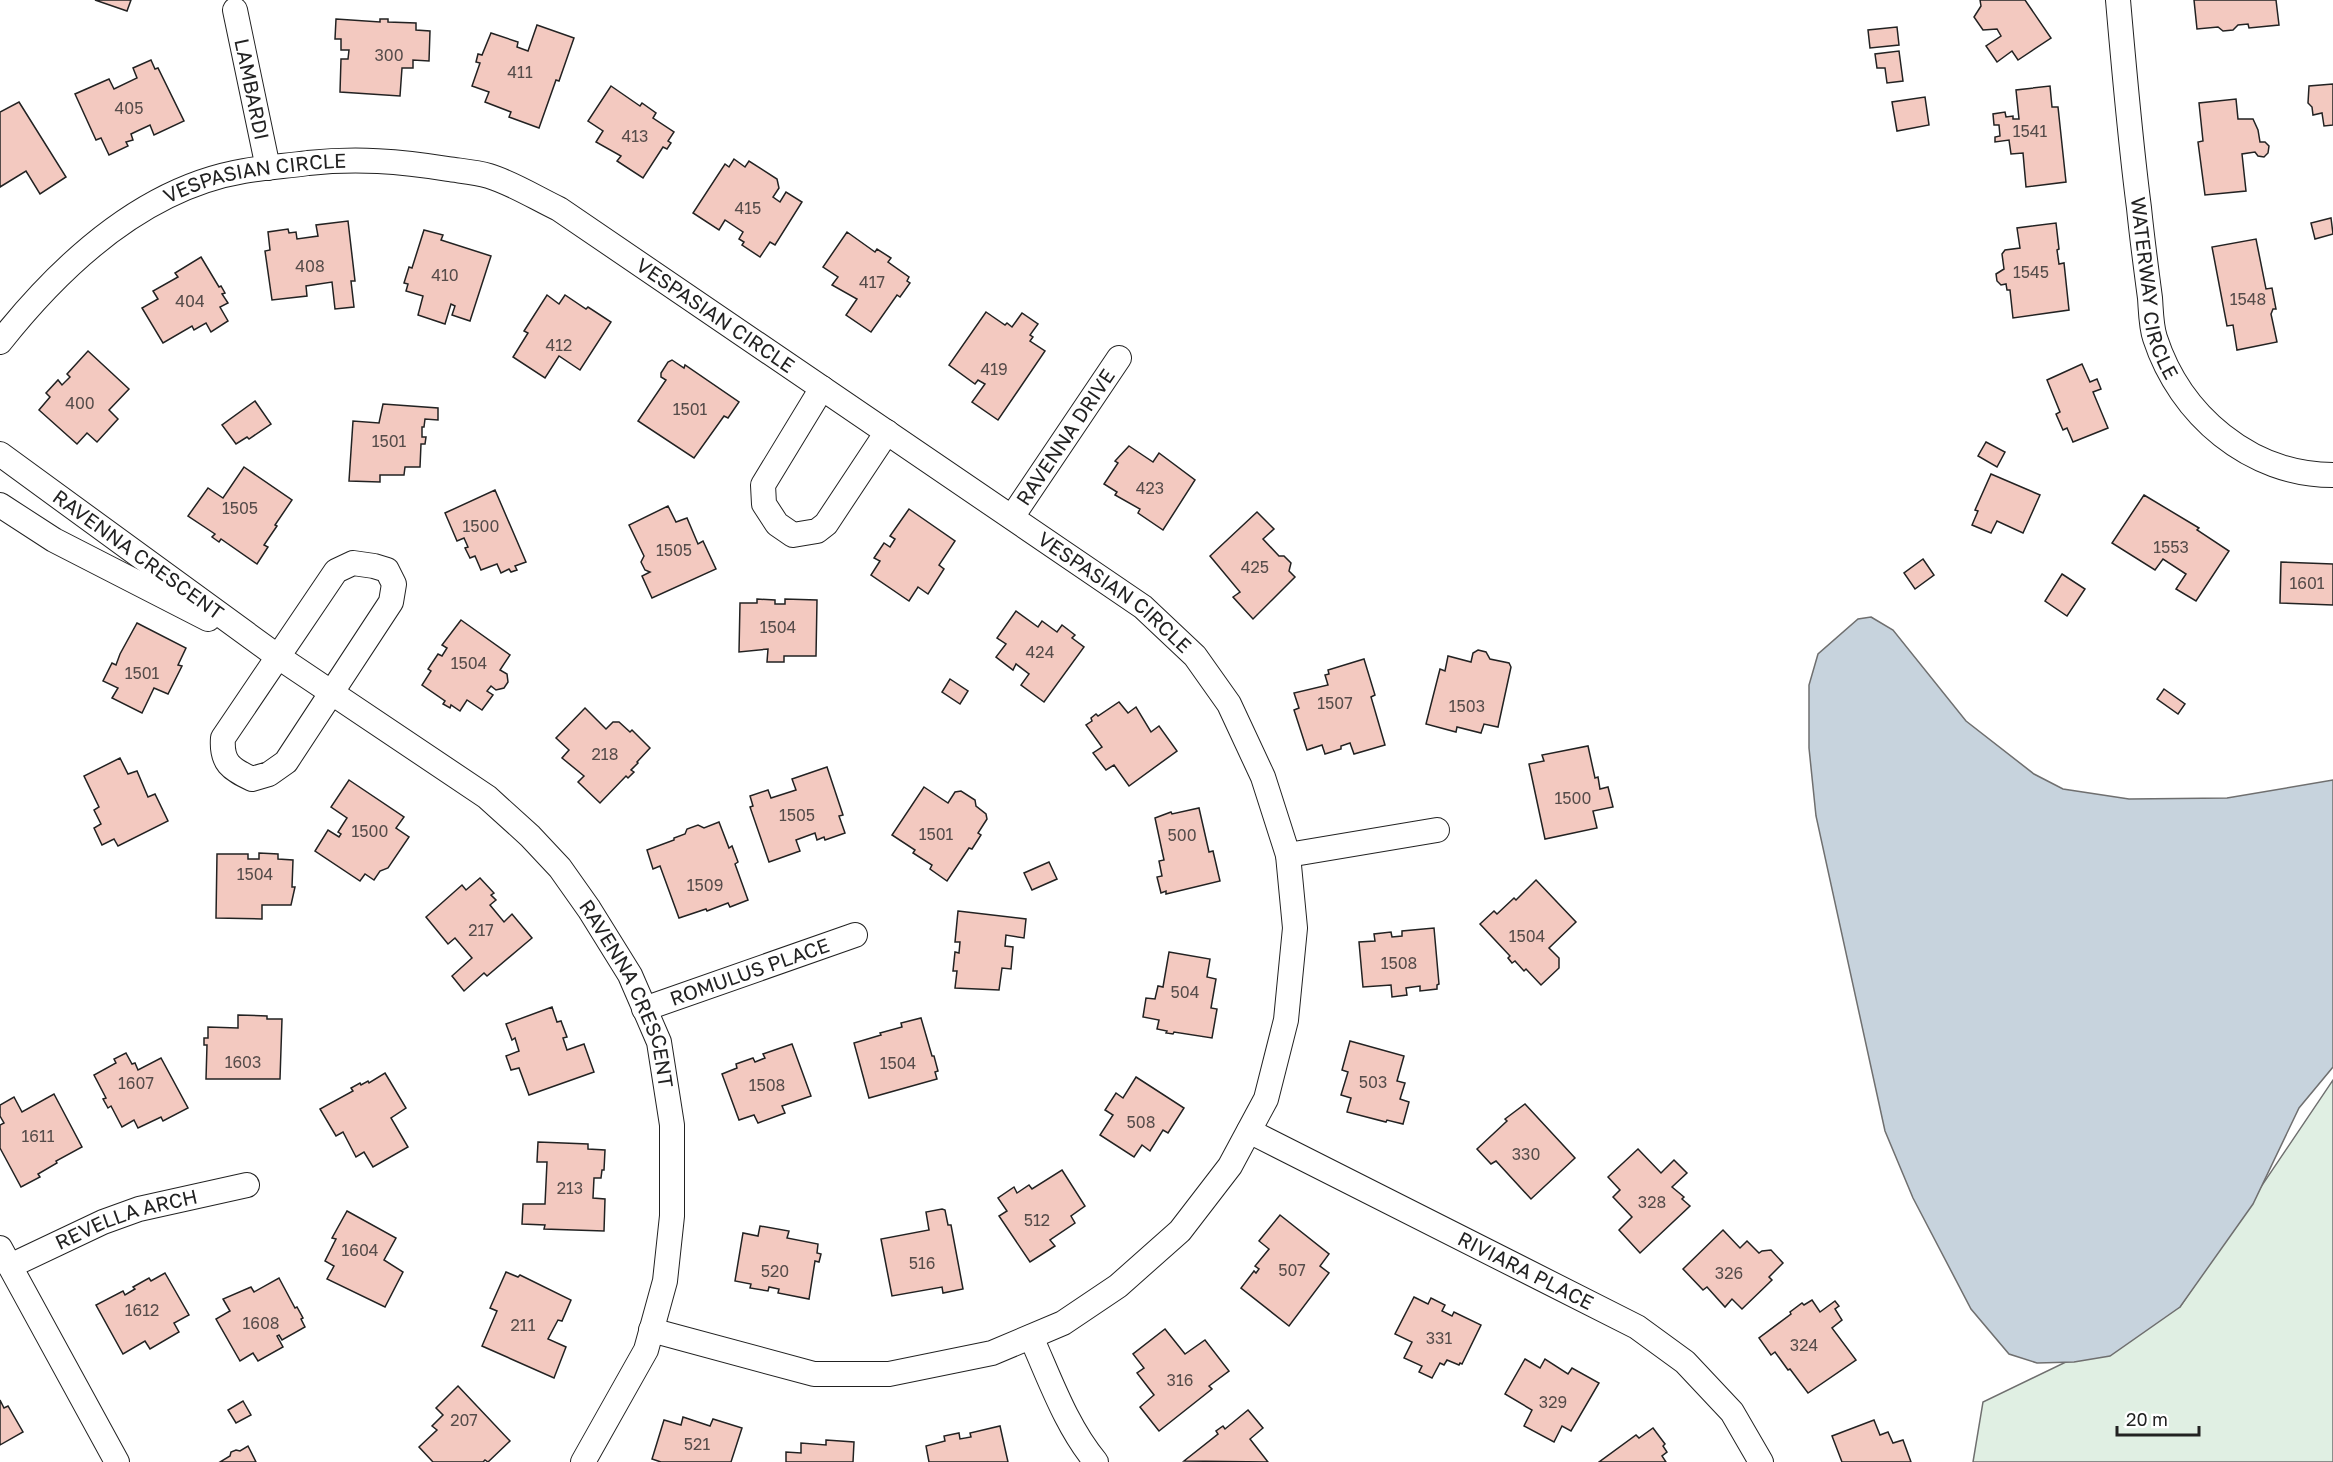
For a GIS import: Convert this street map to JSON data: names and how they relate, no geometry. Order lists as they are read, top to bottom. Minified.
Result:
{"streets":{"street":["LAMBARDI","VESPASIAN CIRCLE","WATERWAY CIRCLE","RAVENNA DRIVE","RAVENNA CRESCENT","ROMULUS PLACE","REVELLA ARCH","RIVIARA PLACE"]},"crossings":[["LAMBARDI","VESPASIAN CIRCLE"],["VESPASIAN CIRCLE","RAVENNA DRIVE"],["VESPASIAN CIRCLE","RAVENNA CRESCENT"],["VESPASIAN CIRCLE","RIVIARA PLACE"],["RAVENNA CRESCENT","ROMULUS PLACE"]],"house_numbers":["300","411","405","1541","413","415","408","1545","410","417","1548","404","412","419","400","1501","1501","423","1505","1500","1553","1505","425","1601","1504","424","1504","1501","1507","1503","218","1500","1505","1500","1501","500","1504","1509","217","1504","1508","504","1603","1504","503","1607","1508","508","1611","330","213","328","512","1604","516","507","520","326","1612","1608","211","331","324","316","329","207","521"],"scale_bar":"20 m"}
